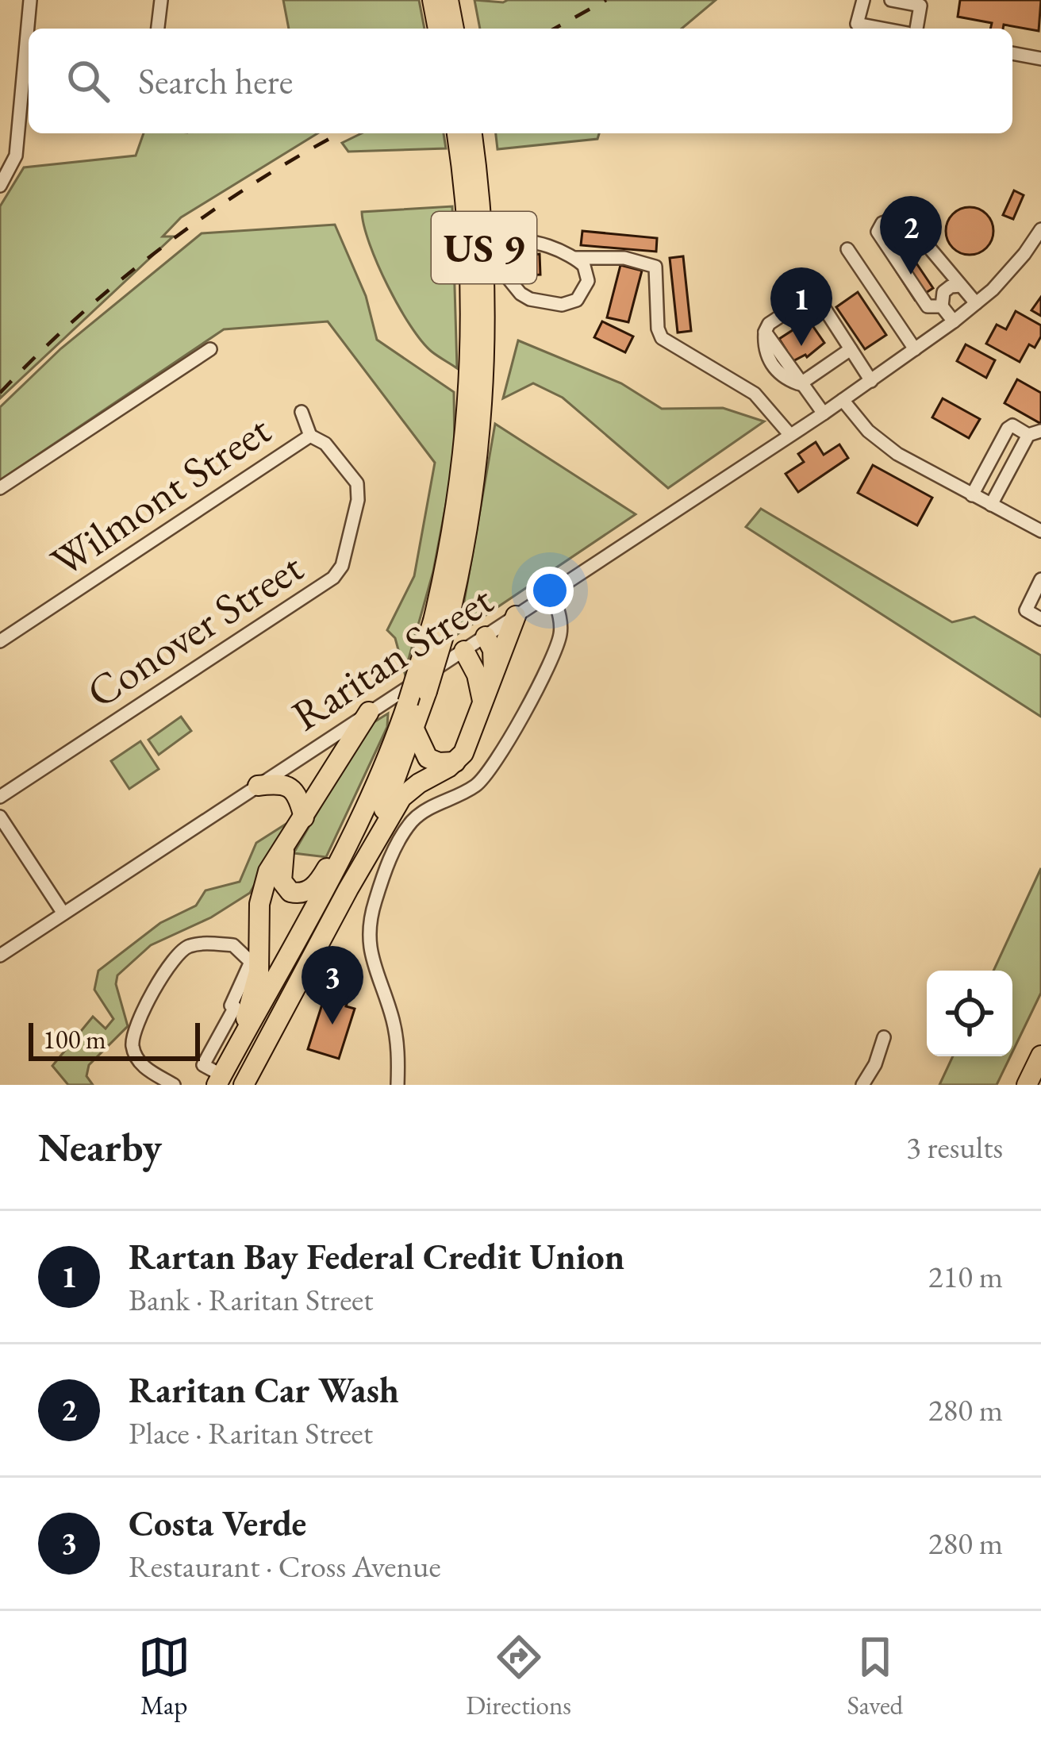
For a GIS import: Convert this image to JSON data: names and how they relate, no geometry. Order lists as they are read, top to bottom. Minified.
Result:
{"streets":{"highway":["US 9"],"street":["Wilmont Street","Conover Street","Raritan Street"]},"crossings":[["Wilmont Street","Conover Street"]],"scale_bar":"100 m","page":{"search":"Search here","pins":["2","1","3"],"scale":"100 m","heading":["Nearby","3 results"],"list":[{"mark":"1","name":"Rartan Bay Federal Credit Union","note":"Bank · Raritan Street","value":"210 m"},{"mark":"2","name":"Raritan Car Wash","note":"Place · Raritan Street","value":"280 m"},{"mark":"3","name":"Costa Verde","note":"Restaurant · Cross Avenue","value":"280 m"}],"nav":["Map","Directions","Saved"]}}
